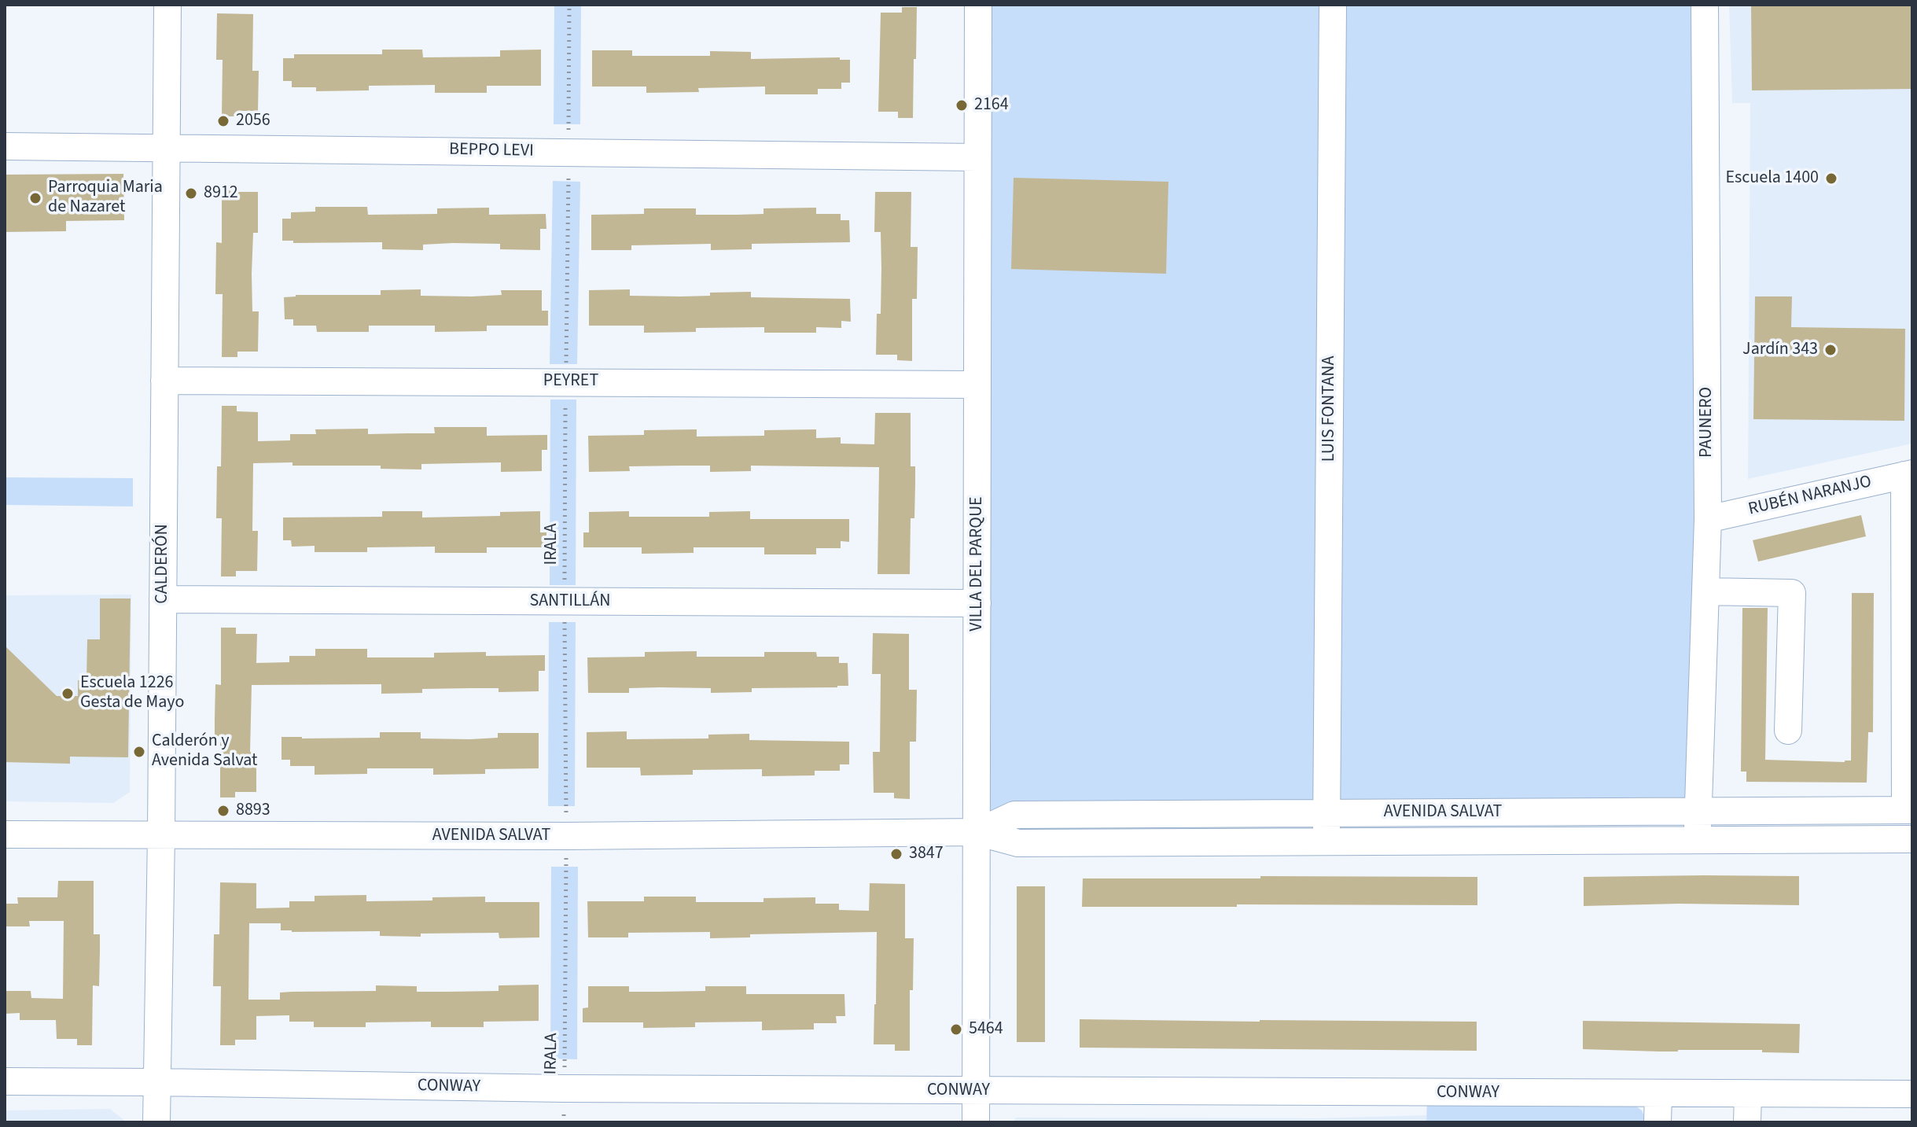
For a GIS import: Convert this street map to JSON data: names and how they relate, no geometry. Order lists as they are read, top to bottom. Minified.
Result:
{"streets":{"street":["BEPPO LEVI","PEYRET","LUIS FONTANA","PAUNERO","RUBÉN NARANJO","CALDERÓN","VILLA DEL PARQUE","SANTILLÁN","AVENIDA SALVAT","CONWAY"],"path":["IRALA"]},"crossings":[["BEPPO LEVI","IRALA"],["BEPPO LEVI","CALDERÓN"],["BEPPO LEVI","VILLA DEL PARQUE"],["PEYRET","IRALA"],["PEYRET","CALDERÓN"],["PEYRET","VILLA DEL PARQUE"],["LUIS FONTANA","AVENIDA SALVAT"],["PAUNERO","RUBÉN NARANJO"],["PAUNERO","AVENIDA SALVAT"],["IRALA","SANTILLÁN"],["IRALA","AVENIDA SALVAT"],["IRALA","CONWAY"],["CALDERÓN","SANTILLÁN"],["CALDERÓN","AVENIDA SALVAT"],["CALDERÓN","CONWAY"],["VILLA DEL PARQUE","SANTILLÁN"],["VILLA DEL PARQUE","AVENIDA SALVAT"],["VILLA DEL PARQUE","CONWAY"]],"places":["2164","2056","Escuela 1400","8912","Parroquia Maria de Nazaret","Jardín 343","Escuela 1226 Gesta de Mayo","Calderón y Avenida Salvat","8893","3847","5464"]}
